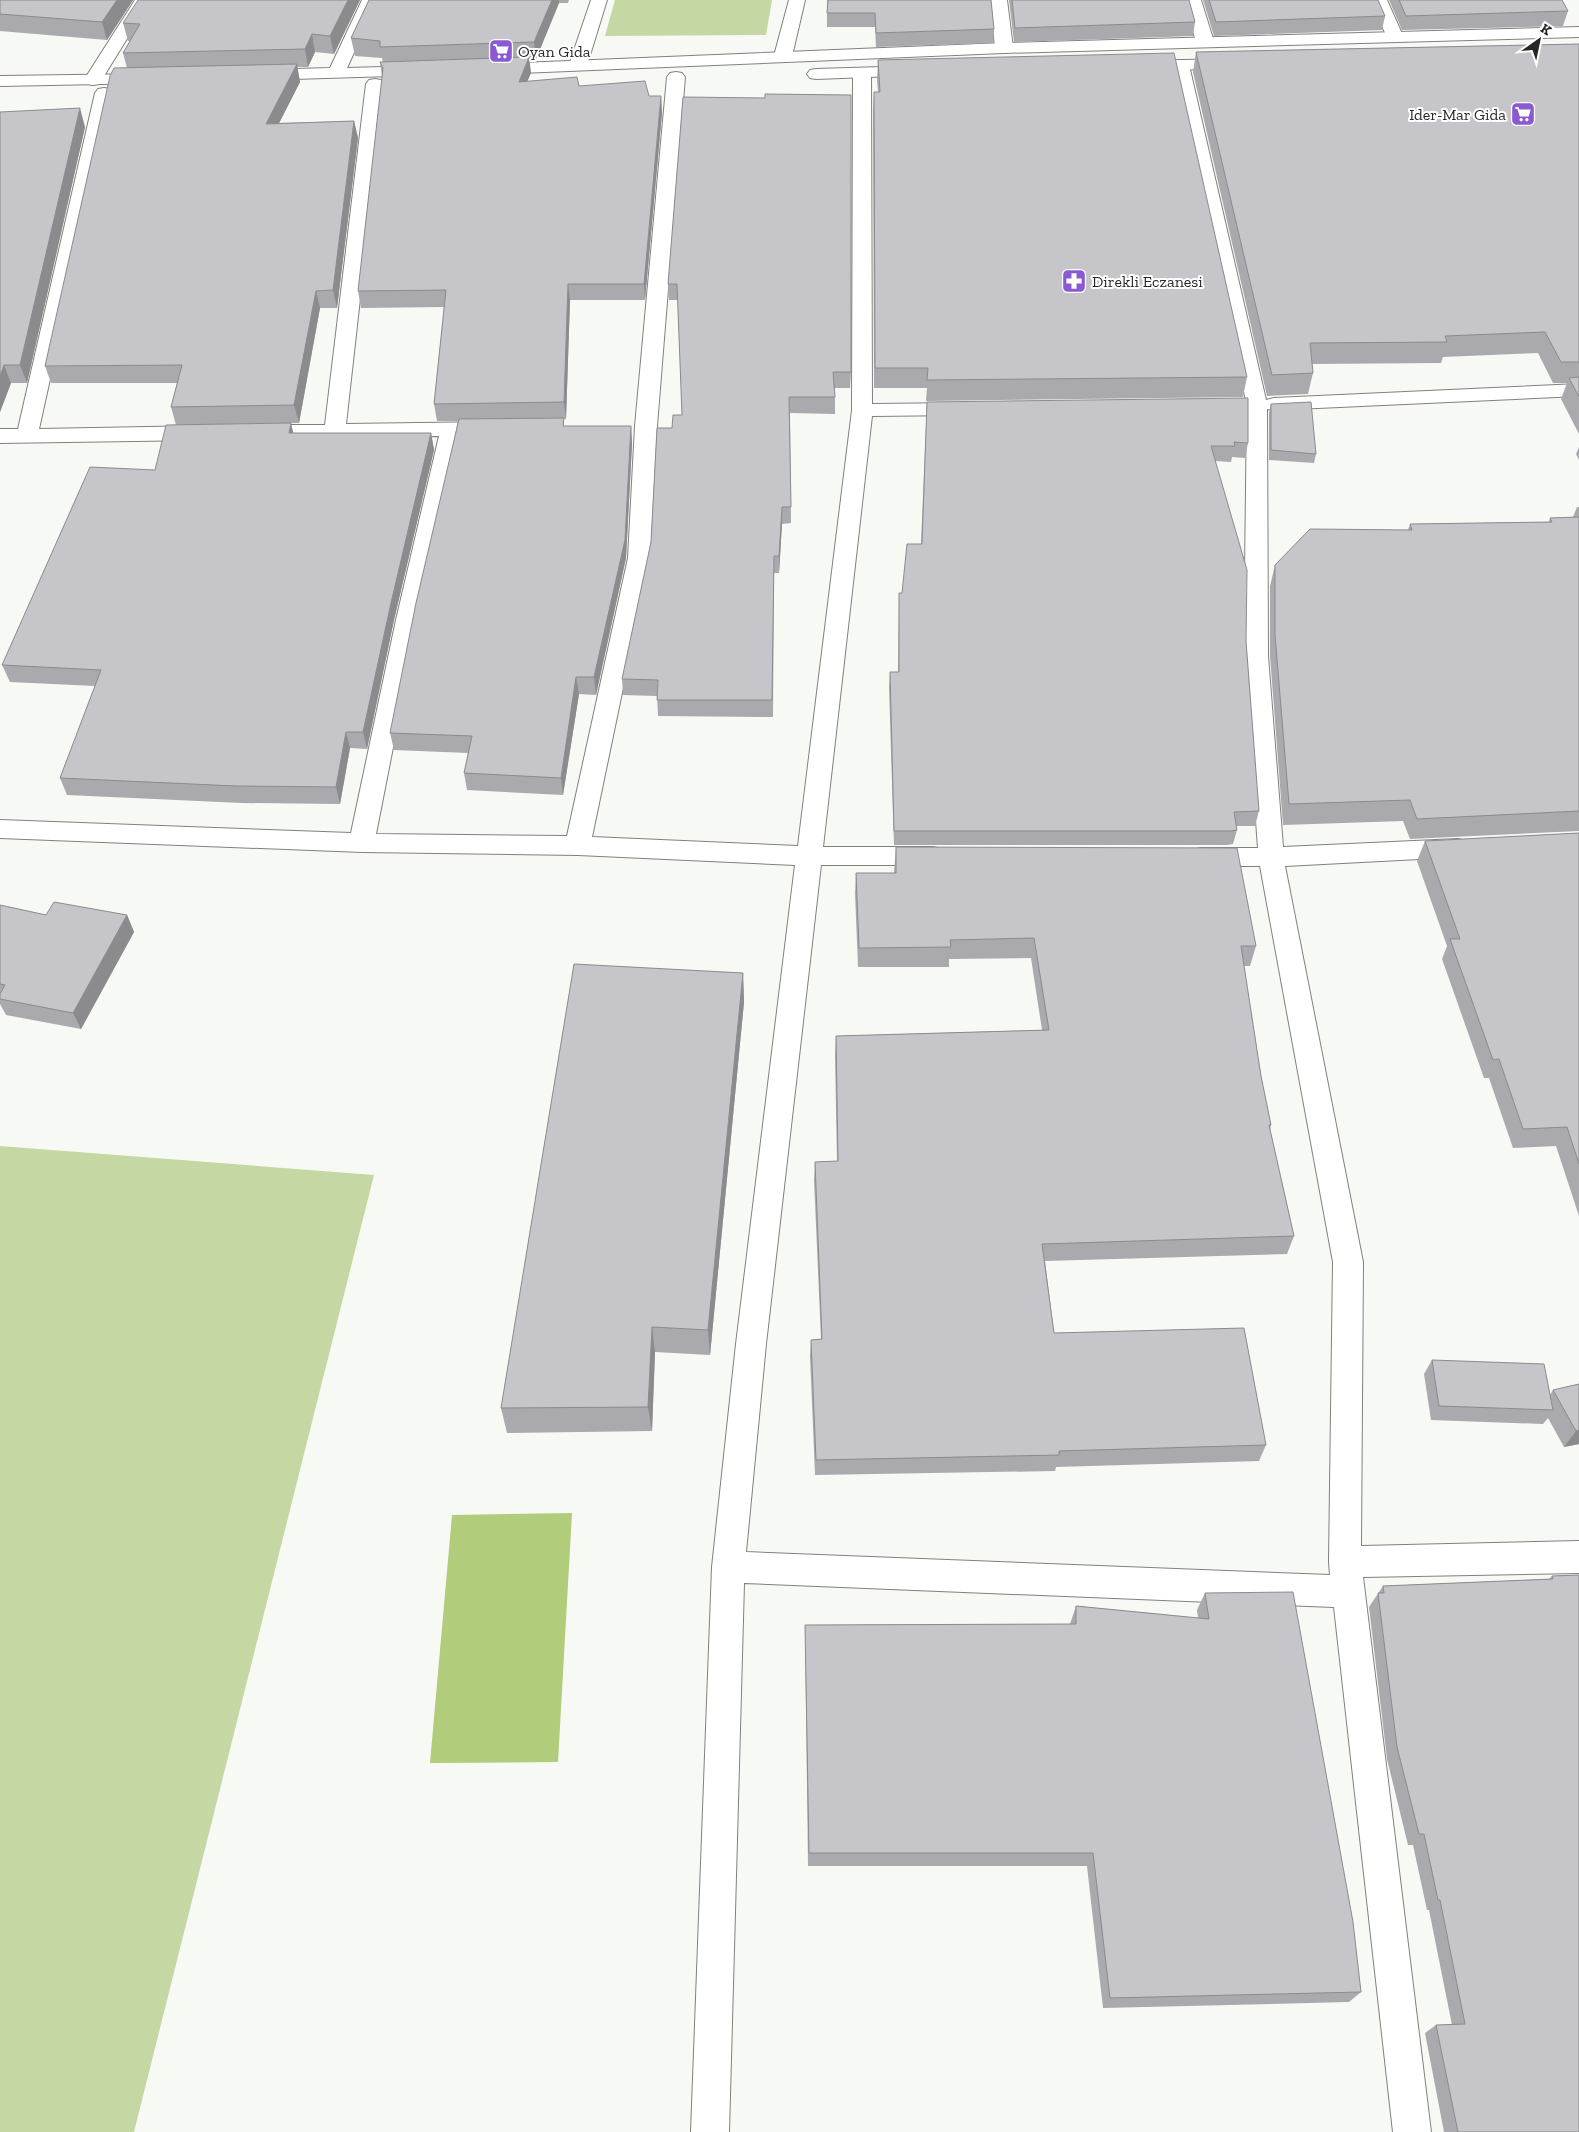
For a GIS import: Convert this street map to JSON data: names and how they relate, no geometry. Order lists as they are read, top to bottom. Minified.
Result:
{"places":{"supermarket":["Oyan Gida","Ider-Mar Gida"],"pharmacy":["Direkli Eczanesi"]},"north":"top right"}
